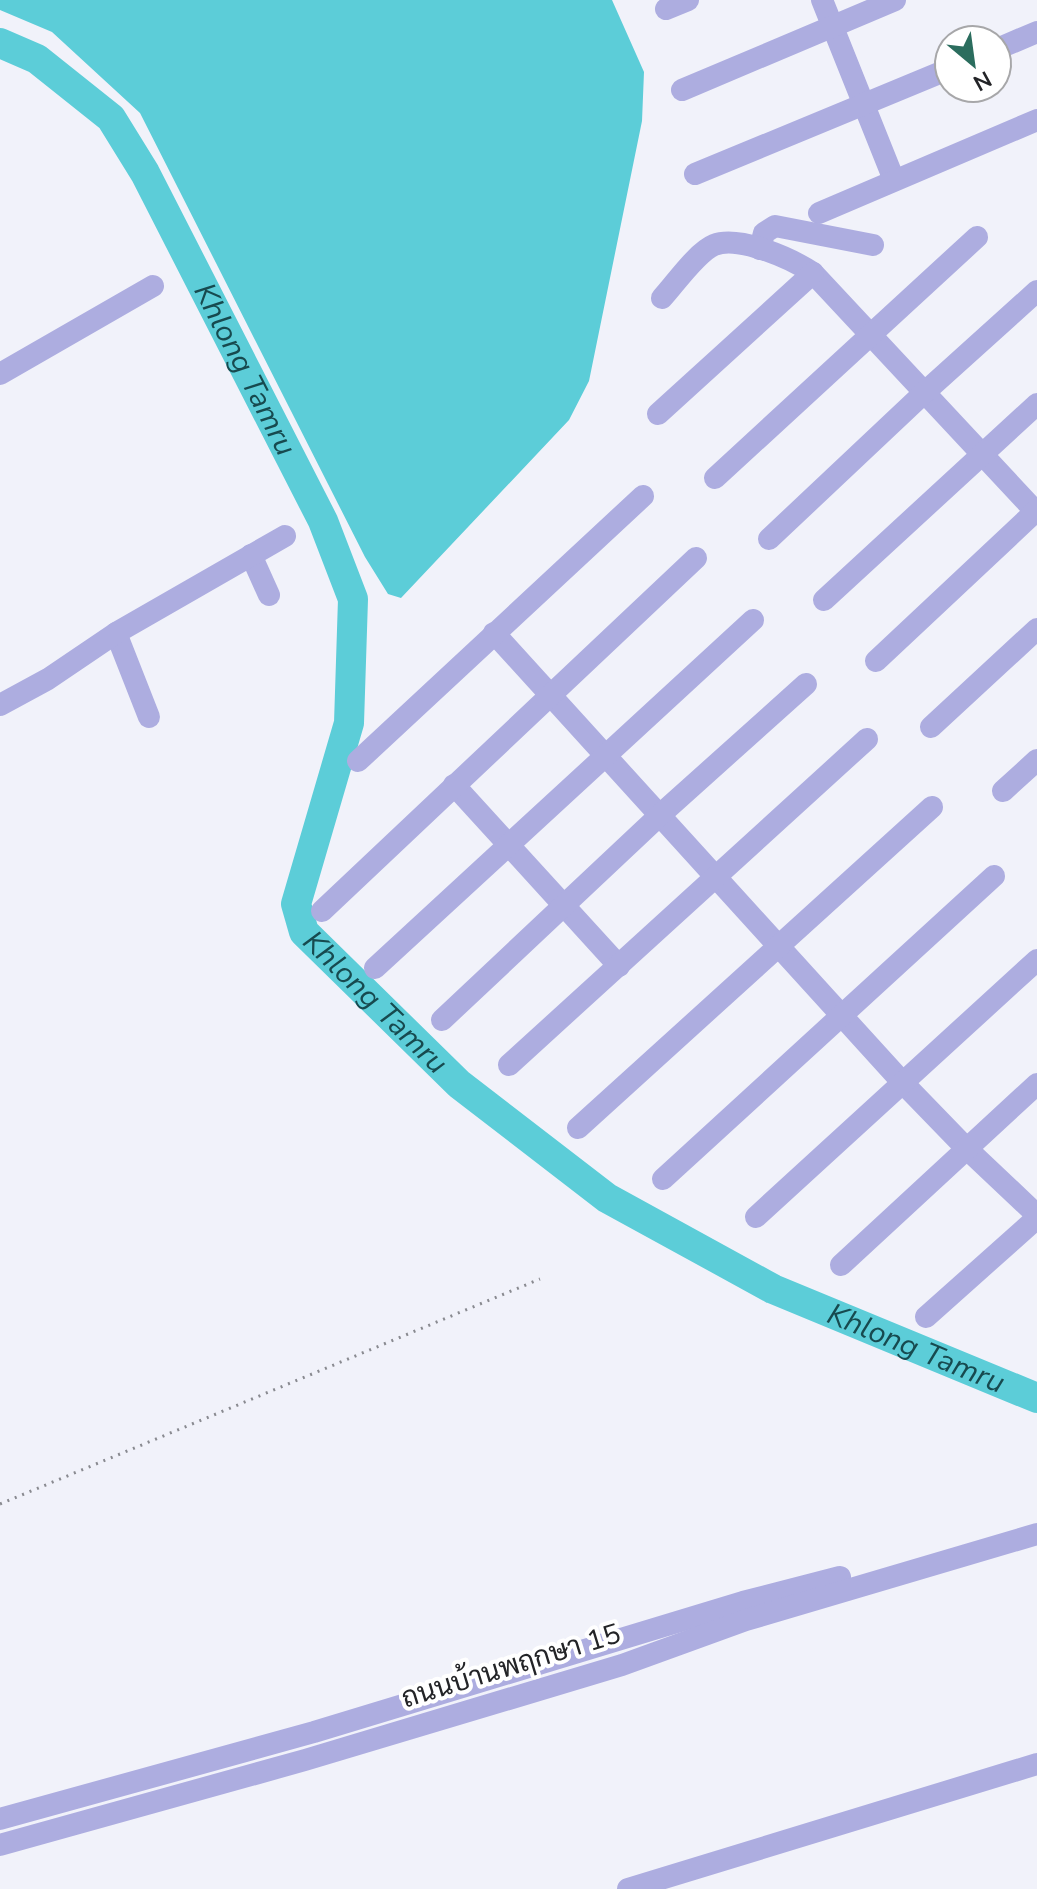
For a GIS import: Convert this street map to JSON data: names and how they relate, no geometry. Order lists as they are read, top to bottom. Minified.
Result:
{"streets":{"street":["ถนนบ้านพฤกษา 15"]},"water":["Khlong Tamru"],"north":"bottom right"}
